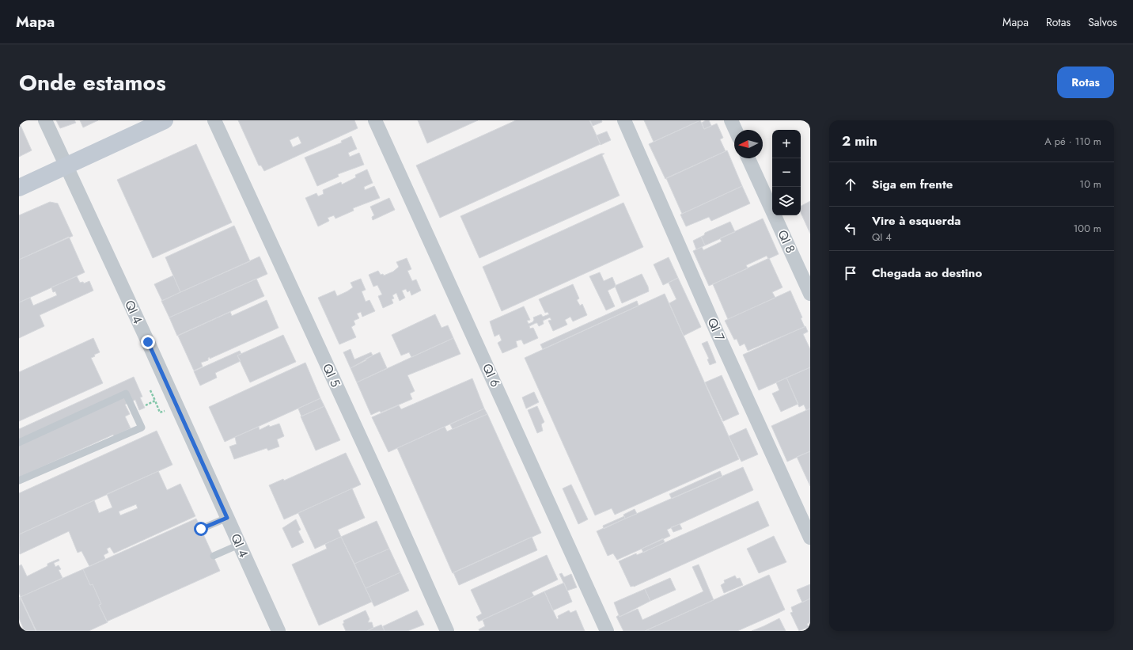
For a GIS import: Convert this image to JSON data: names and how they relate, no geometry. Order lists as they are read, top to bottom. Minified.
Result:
{"streets":{"street":["QI 8","QI 4","QI 7","QI 5","QI 6"]},"north":"left","page":{"header":"Mapa","nav":["Mapa","Rotas","Salvos"],"title":"Onde estamos","buttons":"Rotas","heading":["2 min","A pé · 110 m"],"map_buttons":["+","−"],"list":[["Siga em frente","10 m"],["Vire à esquerda","QI 4","100 m"],"Chegada ao destino"]}}
